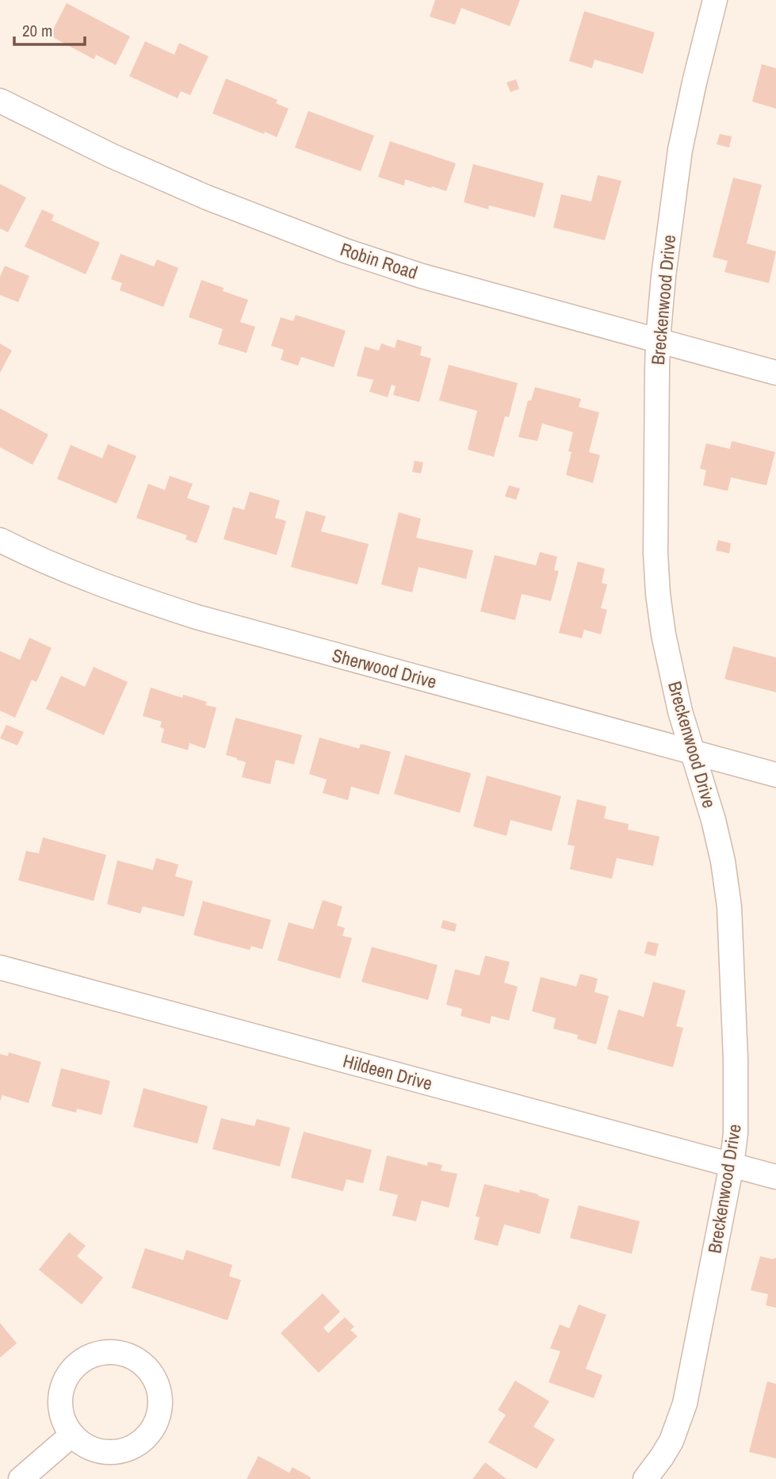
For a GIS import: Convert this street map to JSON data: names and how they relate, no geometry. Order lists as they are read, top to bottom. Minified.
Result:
{"streets":{"street":["Robin Road","Breckenwood Drive","Sherwood Drive","Hildeen Drive"]},"crossings":[["Robin Road","Breckenwood Drive"],["Breckenwood Drive","Sherwood Drive"],["Breckenwood Drive","Hildeen Drive"]],"scale_bar":"20 m"}
